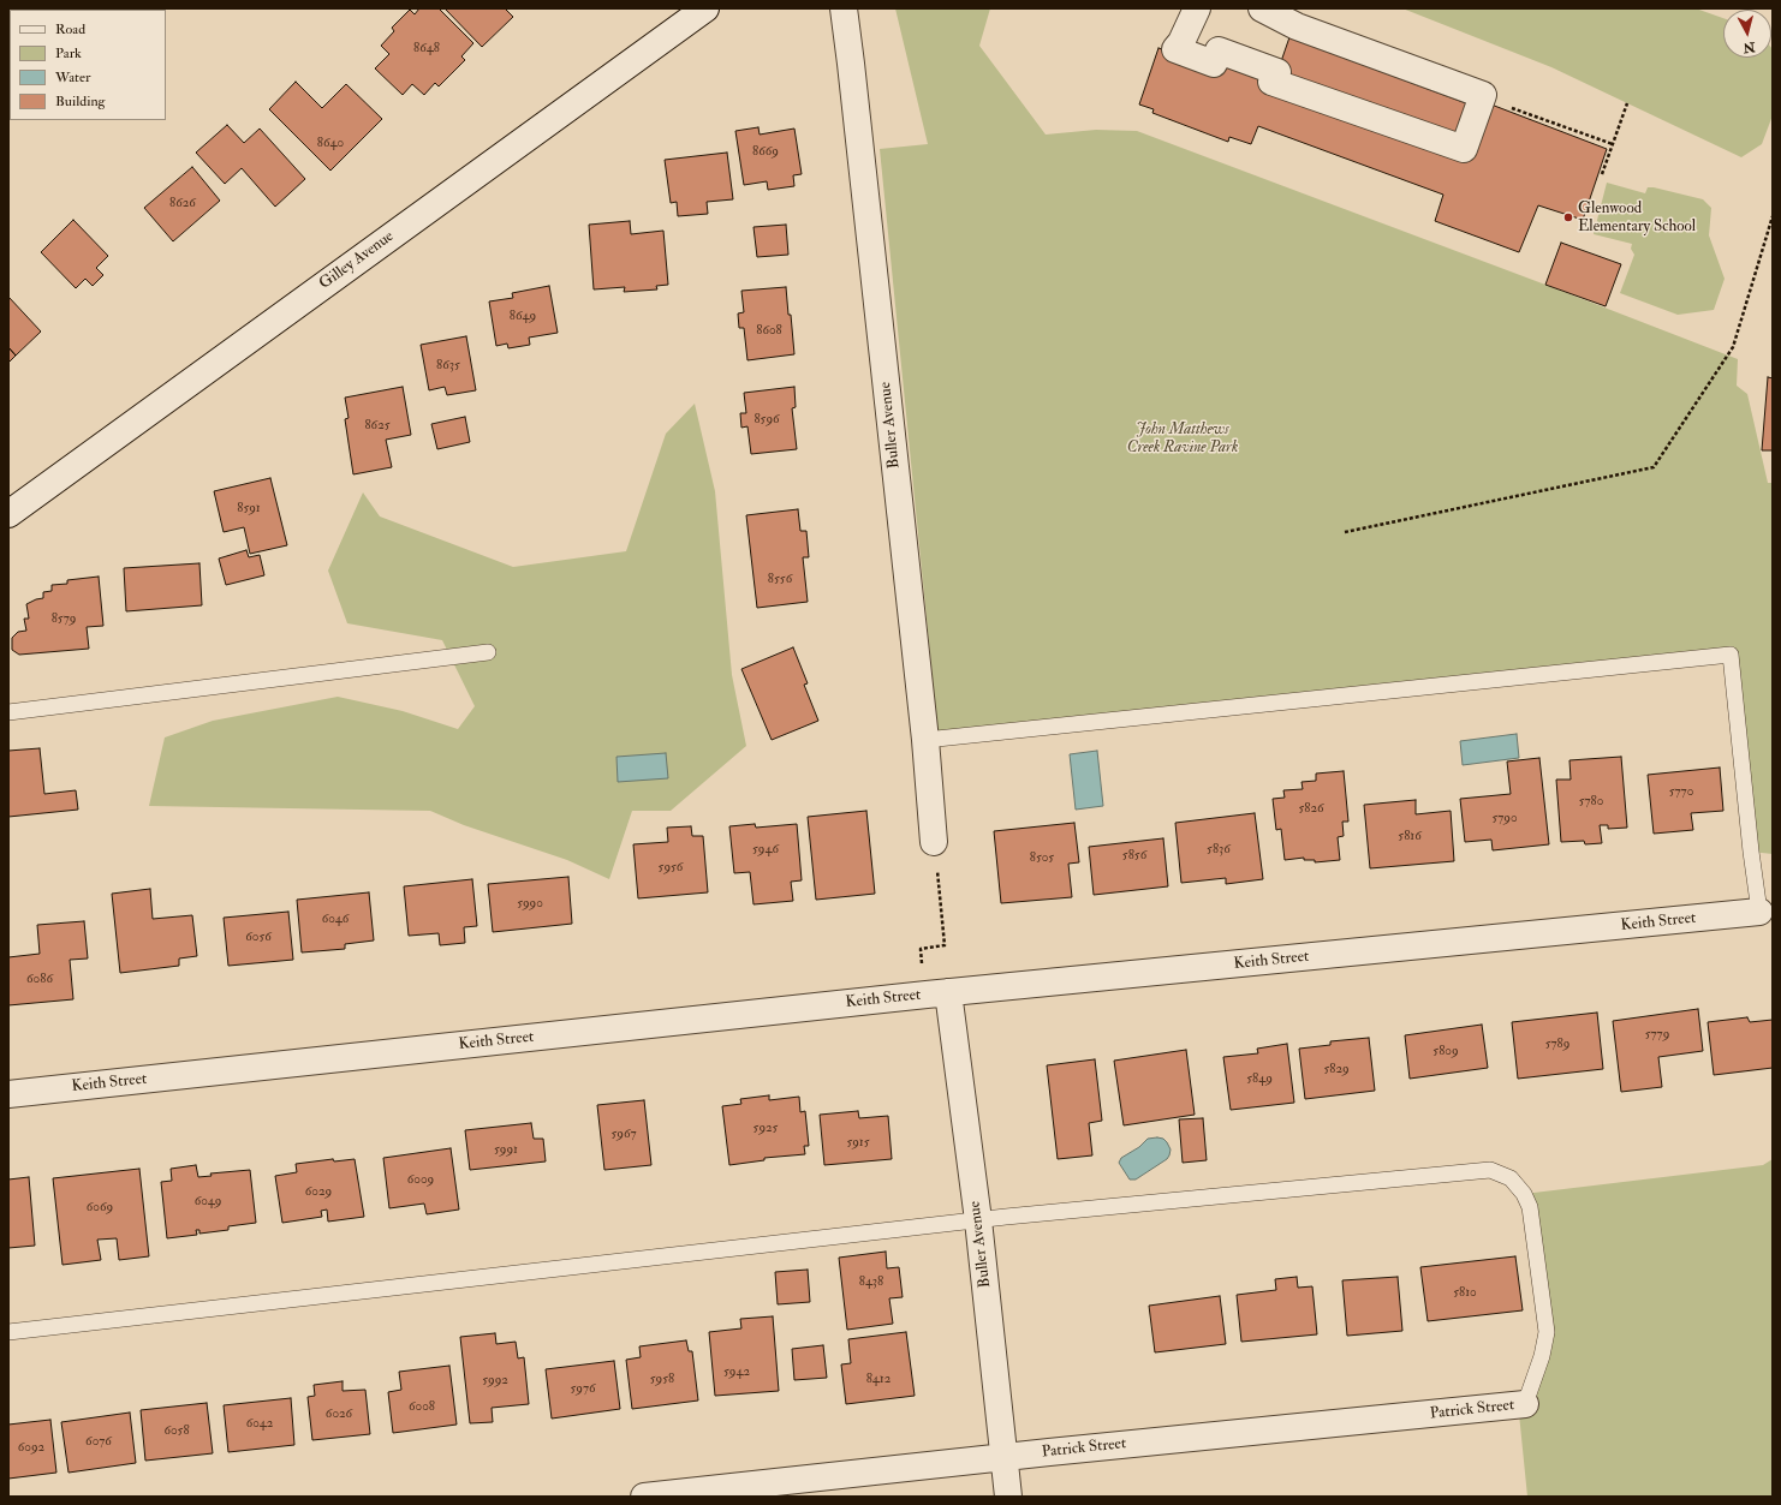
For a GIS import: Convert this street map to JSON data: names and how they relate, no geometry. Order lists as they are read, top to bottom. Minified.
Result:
{"streets":{"street":["Gilley Avenue","Buller Avenue","Keith Street","Patrick Street"]},"crossings":[["Buller Avenue","Keith Street"],["Buller Avenue","Patrick Street"]],"parks":["John Matthews Creek Ravine Park"],"places":["Glenwood Elementary School"],"house_numbers":["8648","8640","8669","8626","8649","8608","8635","8596","8625","8591","8556","8579","5770","5780","5826","5790","5816","5946","5836","5856","8505","5956","5990","6046","6056","6086","5779","5789","5809","5829","5849","5925","5967","5915","5991","6009","6029","6049","6069","8438","5810","5942","5958","8412","5992","5976","6008","6026","6042","6058","6076","6092"],"legend":["Road","Park","Water","Building"],"north":"bottom"}
